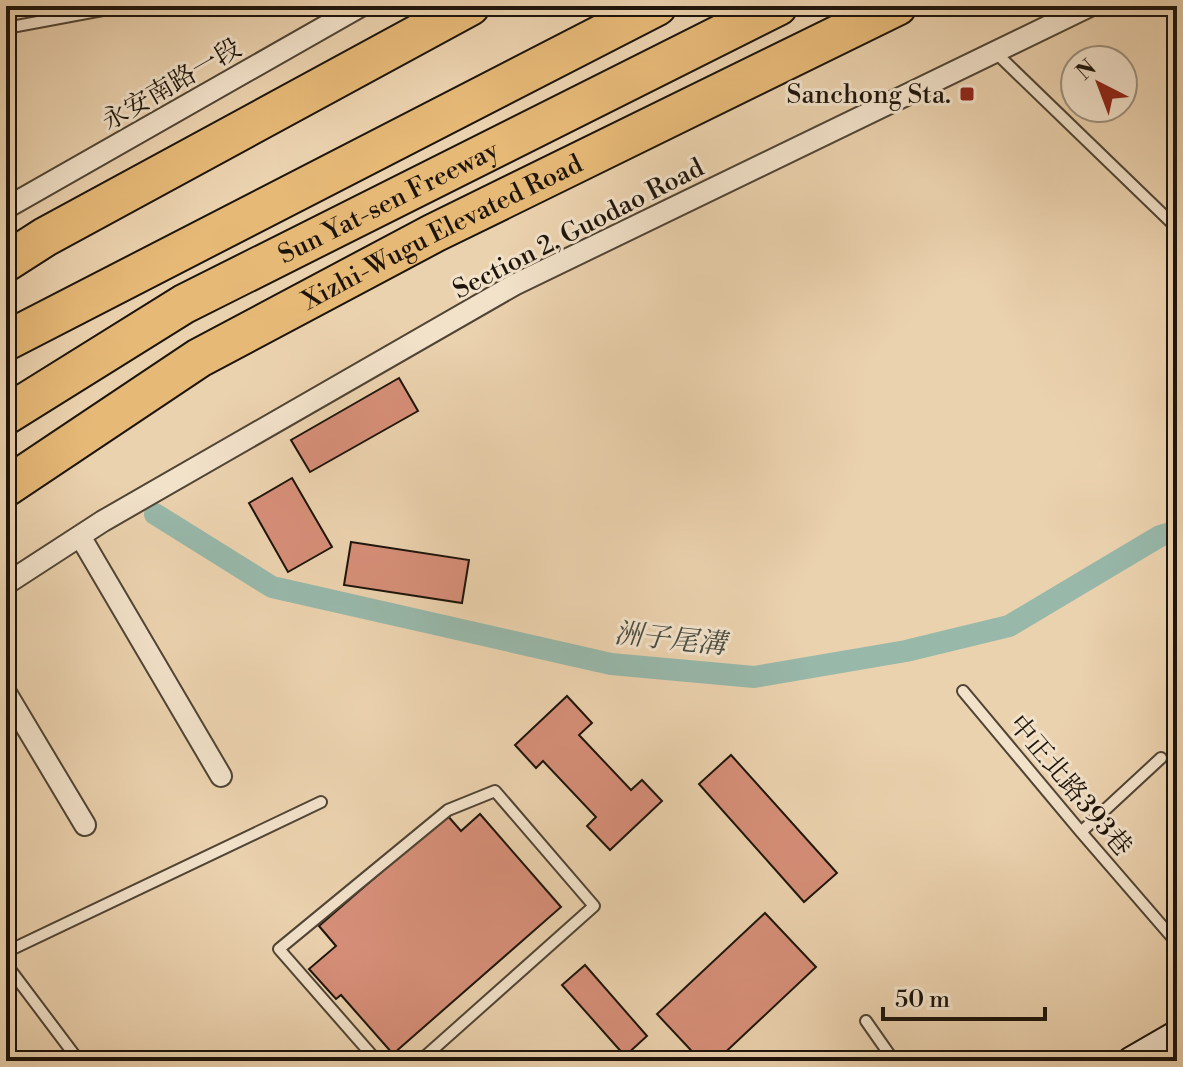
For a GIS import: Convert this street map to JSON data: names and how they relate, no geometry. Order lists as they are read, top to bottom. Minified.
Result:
{"streets":{"highway":["Sun Yat-sen Freeway","Xizhi-Wugu Elevated Road"],"street":["永安南路一段","Section 2, Guodao Road"],"lane":["中正北路393巷"]},"water":["洲子尾溝"],"places":{"transit":["Sanchong Sta."]},"scale_bar":"50 m","north":"top left"}
